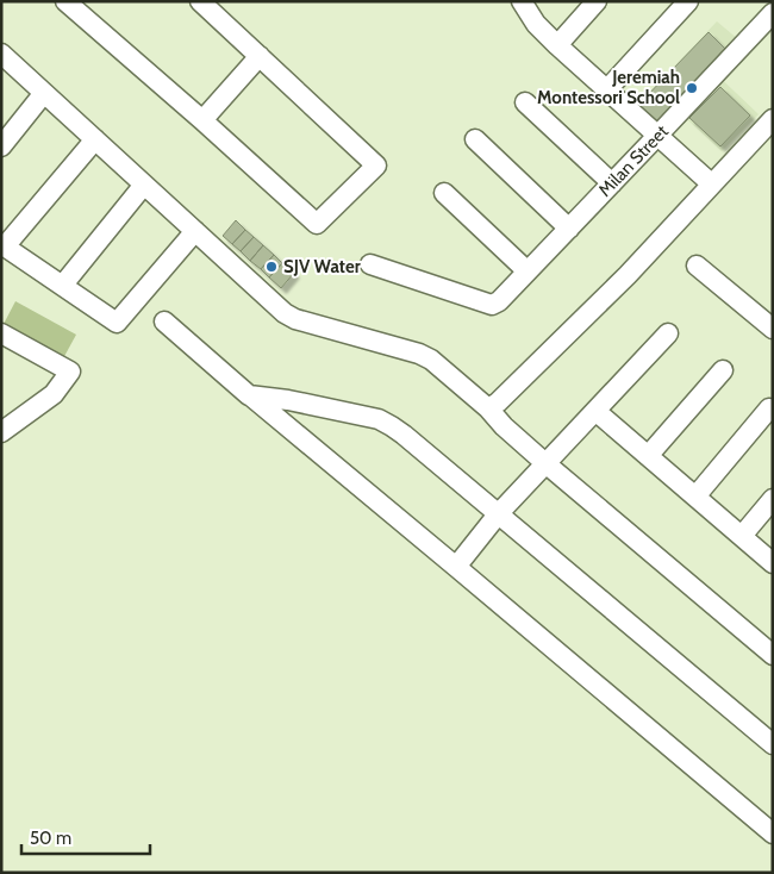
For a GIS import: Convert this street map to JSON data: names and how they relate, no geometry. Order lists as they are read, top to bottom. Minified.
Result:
{"streets":{"street":["Milan Street"]},"places":["Jeremiah Montessori School","SJV Water"],"scale_bar":"50 m"}
